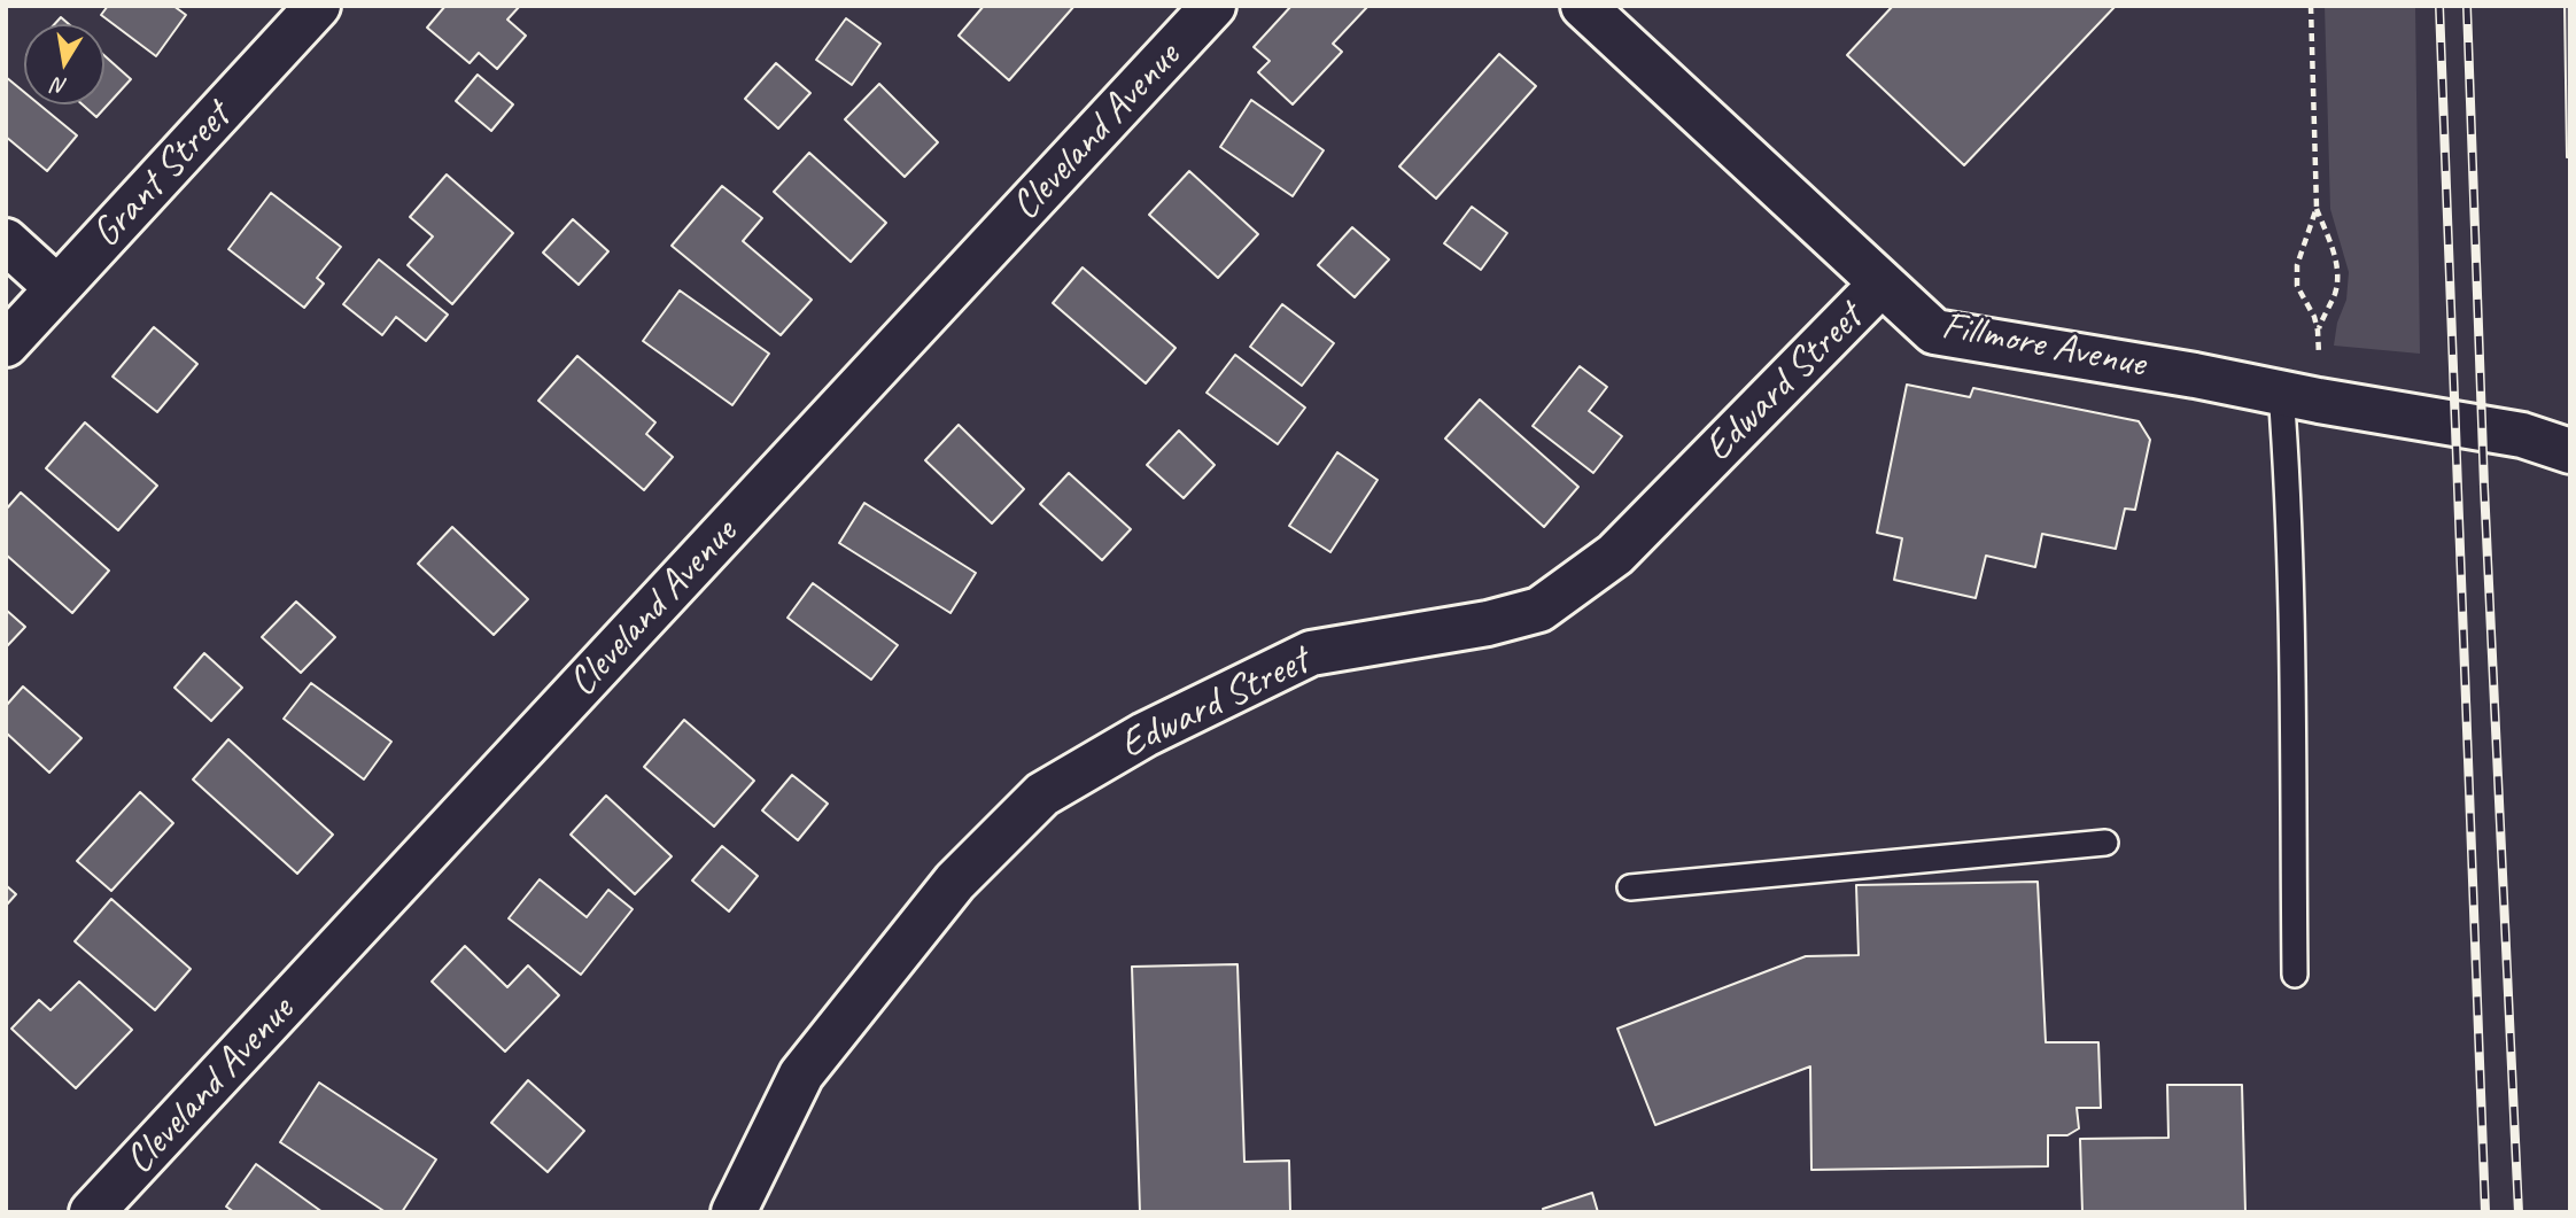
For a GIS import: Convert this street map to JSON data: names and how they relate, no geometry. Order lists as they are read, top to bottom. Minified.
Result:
{"streets":{"street":["Cleveland Avenue","Grant Street","Fillmore Avenue","Edward Street"]},"crossings":[["Fillmore Avenue","Edward Street"]],"north":"bottom"}
